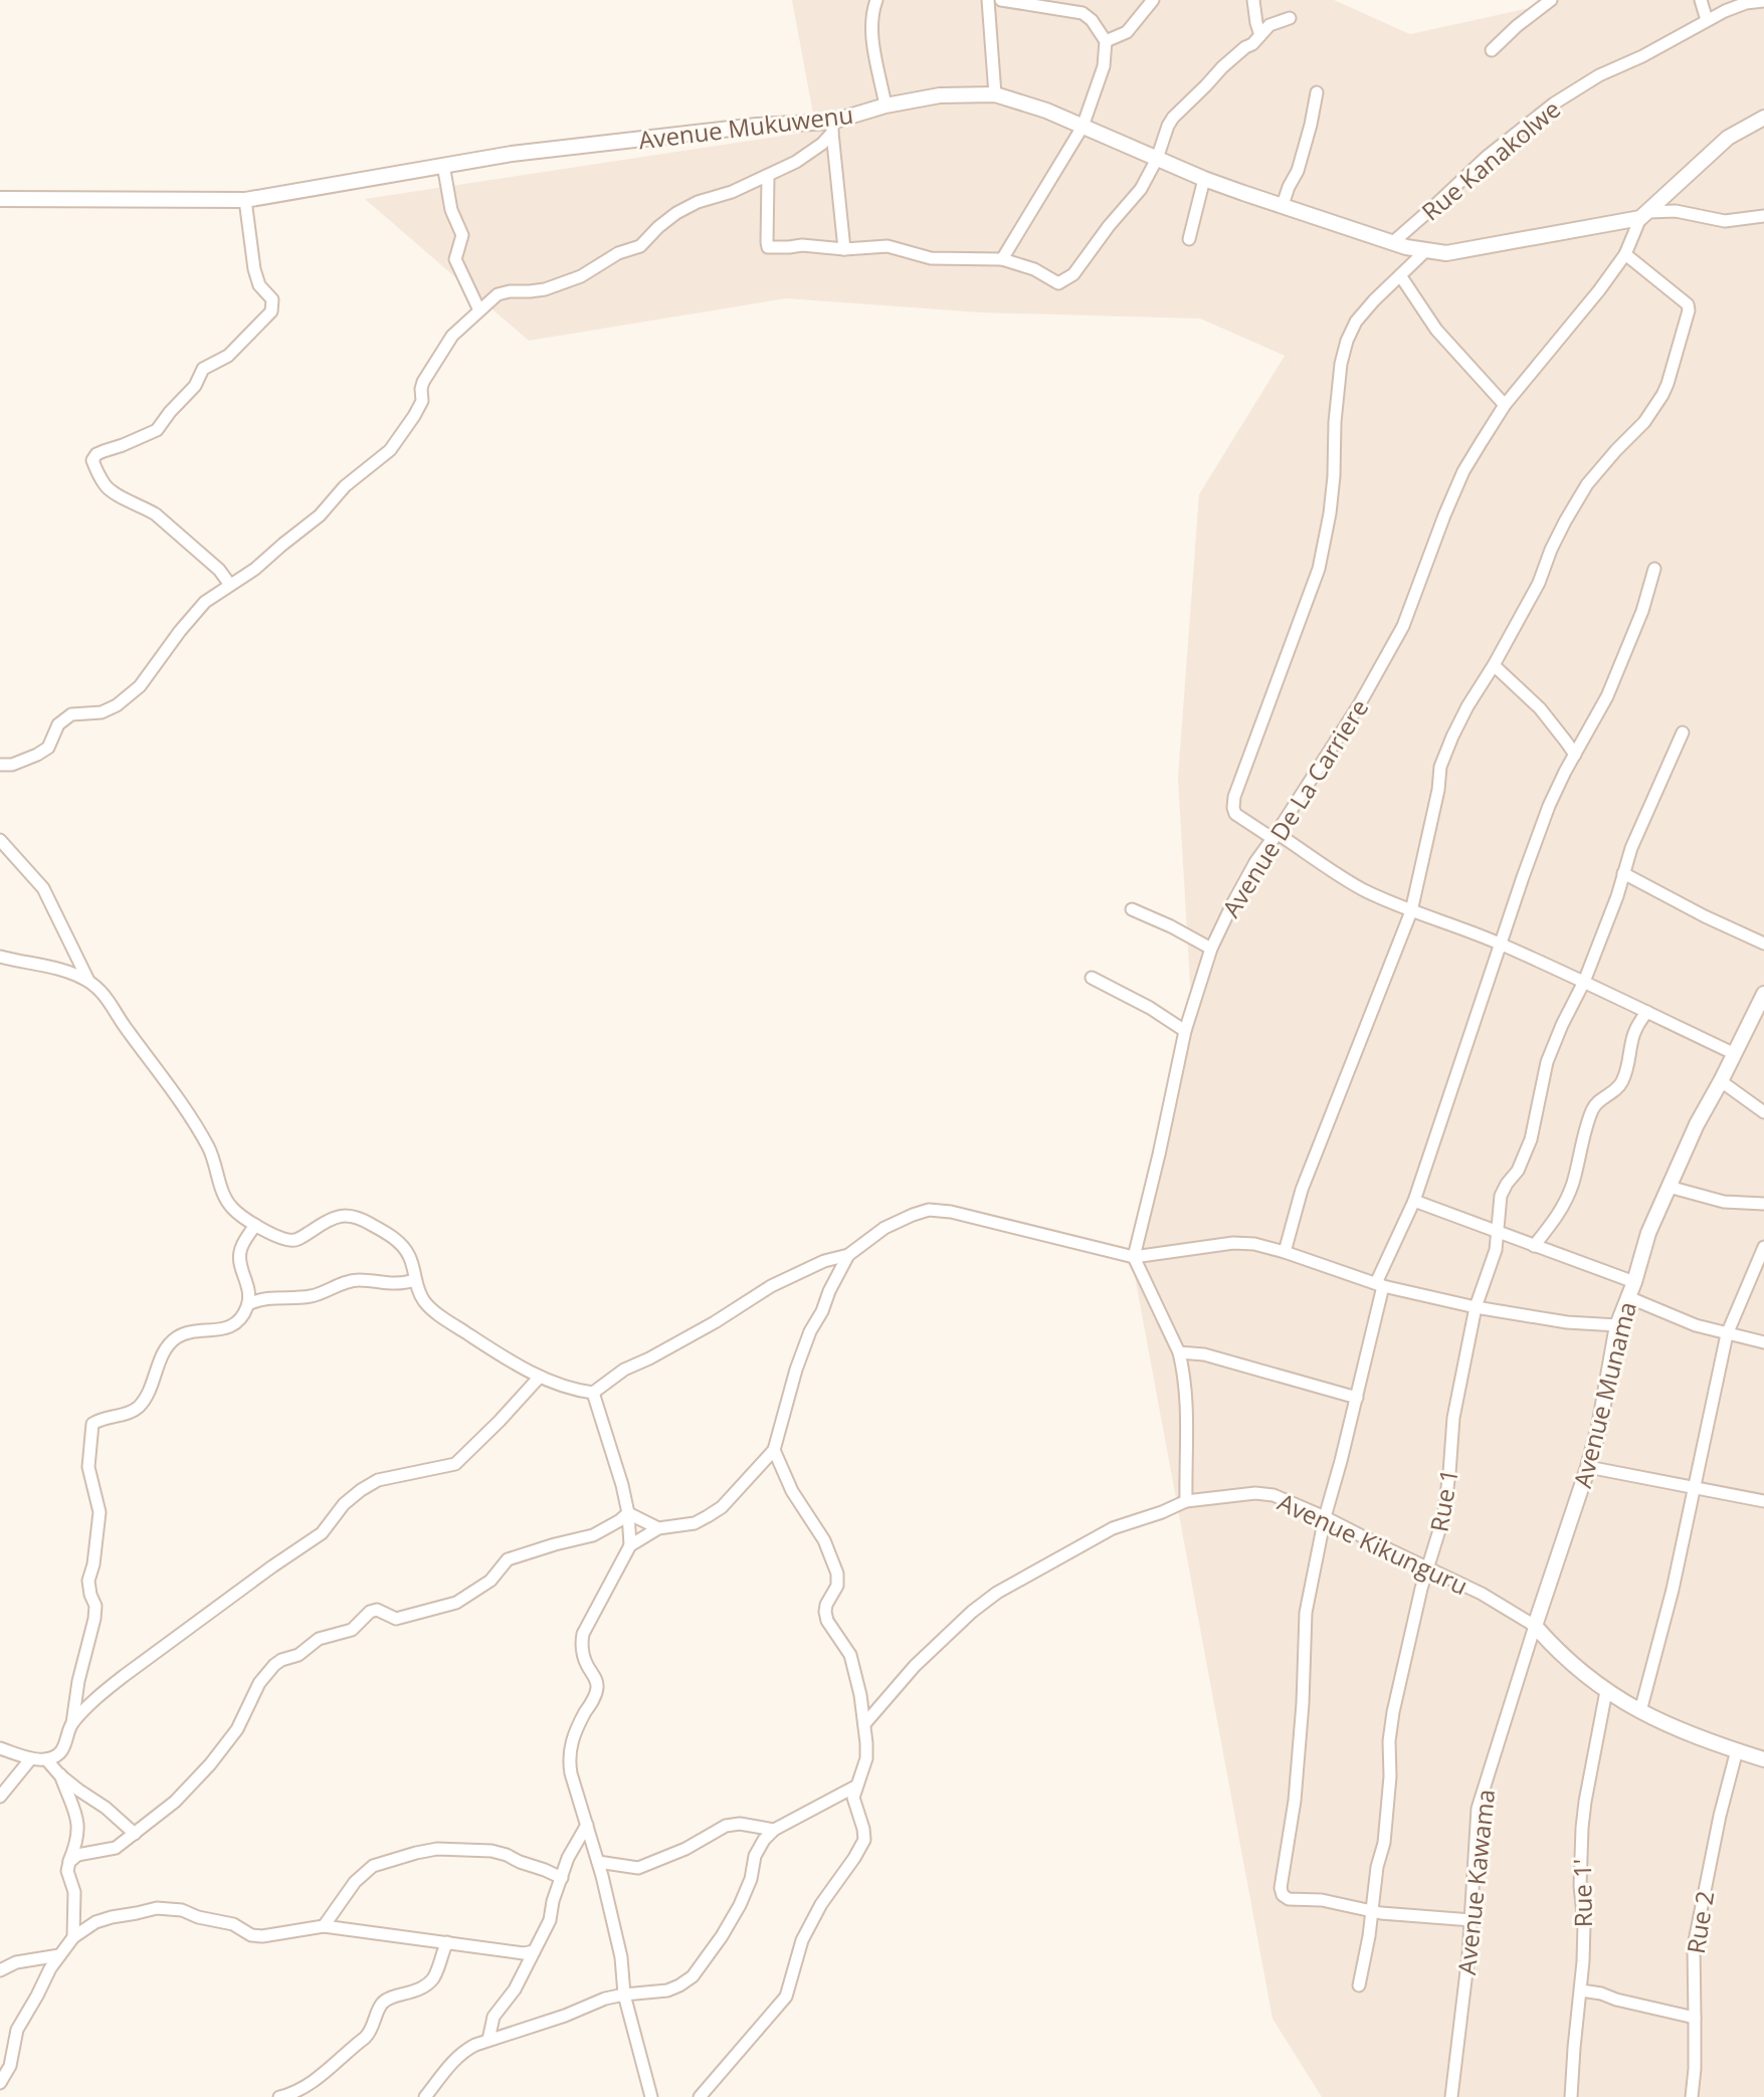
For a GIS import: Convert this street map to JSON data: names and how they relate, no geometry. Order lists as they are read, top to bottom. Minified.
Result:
{"streets":{"street":["Avenue Mukuwenu","Rue Kanakolwe","Avenue De La Carriere","Avenue Munama","Rue 1","Avenue Kikunguru","Avenue Kawama","Rue 1'","Rue 2"]},"crossings":[["Avenue Mukuwenu","Rue Kanakolwe"],["Avenue Mukuwenu","Avenue De La Carriere"],["Avenue Munama","Avenue Kikunguru"],["Avenue Munama","Avenue Kawama"],["Rue 1","Avenue Kikunguru"],["Avenue Kikunguru","Avenue Kawama"],["Avenue Kikunguru","Rue 1'"],["Avenue Kikunguru","Rue 2"]]}
